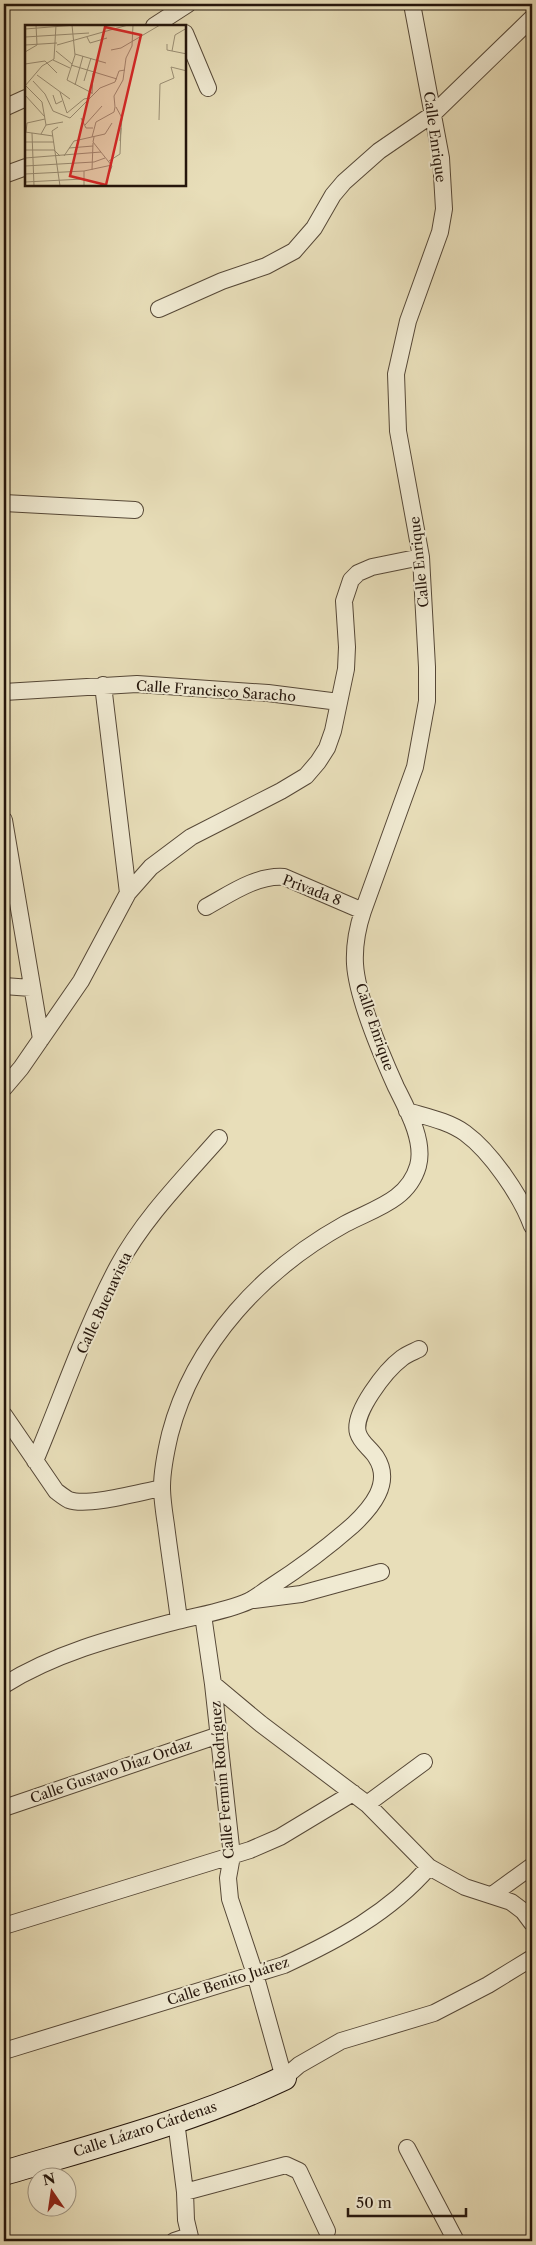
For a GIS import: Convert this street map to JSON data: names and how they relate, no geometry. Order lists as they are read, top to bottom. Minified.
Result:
{"streets":{"street":["Calle Enrique","Calle Francisco Saracho","Privada 8","Calle Buenavista","Calle Gustavo Díaz Ordaz","Calle Fermín Rodríguez","Calle Benito Juárez","Calle Lázaro Cárdenas"]},"crossings":[["Calle Enrique","Privada 8"],["Calle Gustavo Díaz Ordaz","Calle Fermín Rodríguez"],["Calle Fermín Rodríguez","Calle Benito Juárez"],["Calle Fermín Rodríguez","Calle Lázaro Cárdenas"]],"scale_bar":"50 m","north":"top"}
